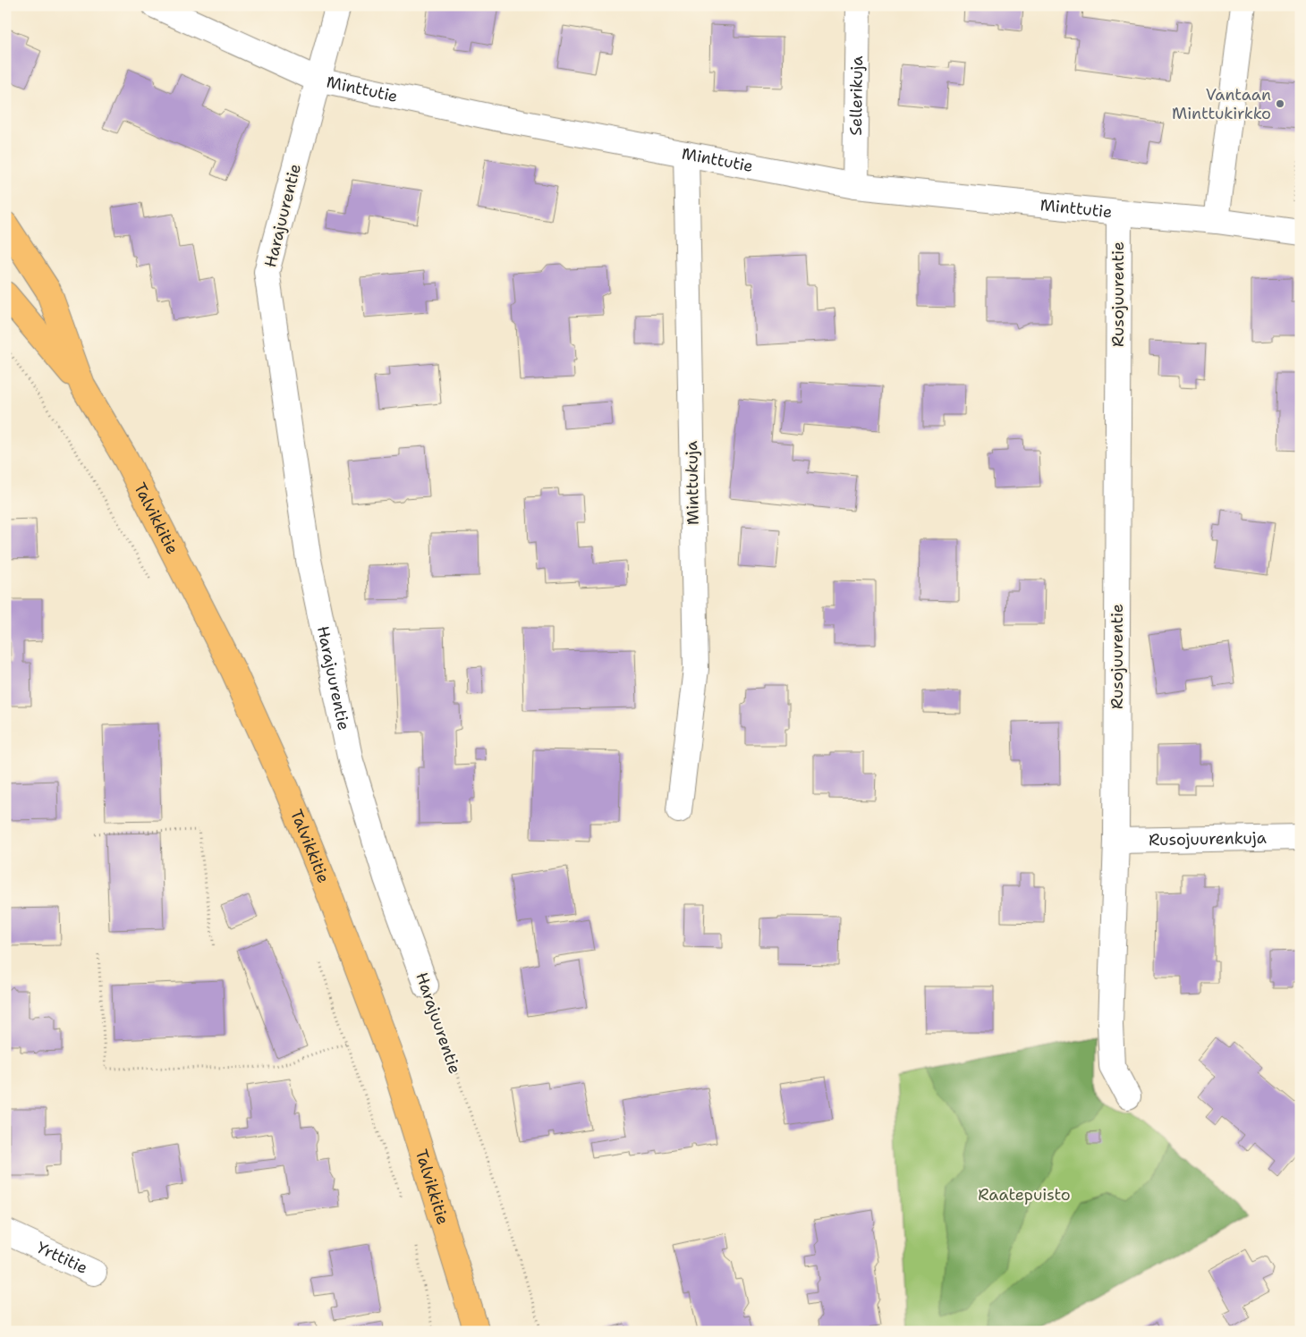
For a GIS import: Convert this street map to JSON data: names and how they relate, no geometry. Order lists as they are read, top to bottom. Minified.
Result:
{"streets":{"main road":["Talvikkitie"],"street":["Minttutie","Sellerikuja","Harajuurentie","Rusojuurentie","Minttukuja","Rusojuurenkuja","Yrttitie"]},"crossings":[["Minttutie","Sellerikuja"],["Minttutie","Harajuurentie"],["Minttutie","Rusojuurentie"],["Minttutie","Minttukuja"],["Rusojuurentie","Rusojuurenkuja"]],"parks":["Raatepuisto"],"places":["Vantaan Minttukirkko"]}
